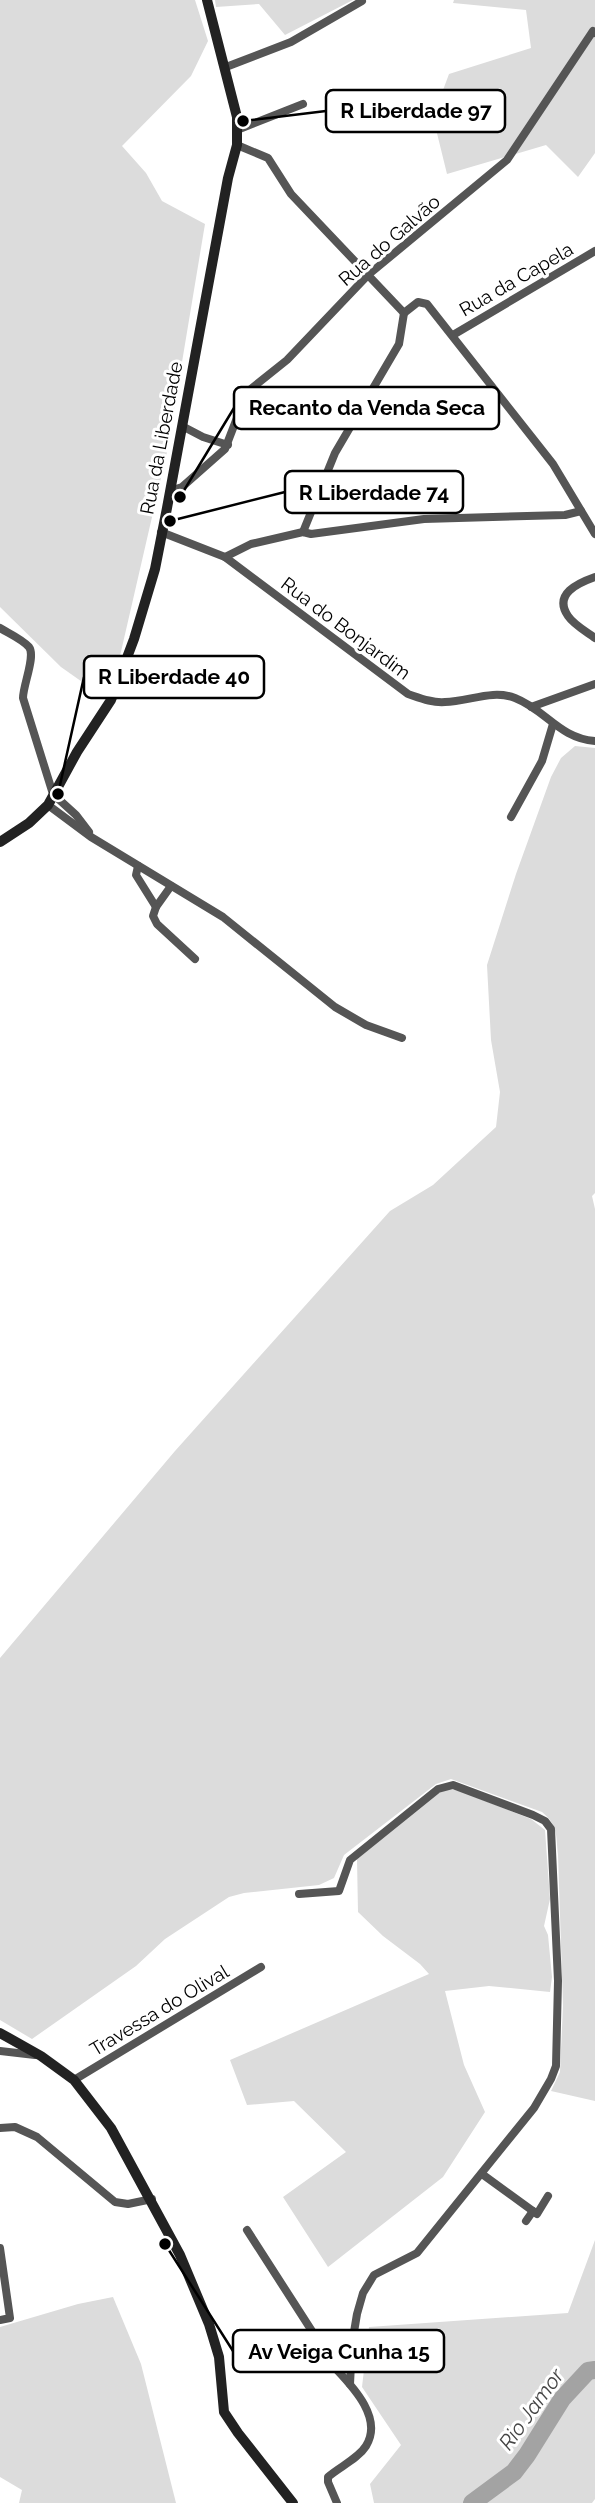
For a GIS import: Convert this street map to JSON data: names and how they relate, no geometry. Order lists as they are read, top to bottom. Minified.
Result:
{"streets":{"street":["Rua do Galvão","Rua da Capela","Rua da Liberdade","Rua do Bonjardim","Travessa do Olival"]},"crossings":[["Rua do Galvão","Rua da Liberdade"],["Rua da Liberdade","Rua do Bonjardim"]],"water":["Rio Jamor"],"places":["R Liberdade 97","Recanto da Venda Seca","R Liberdade 74","R Liberdade 40","Av Veiga Cunha 15"]}
